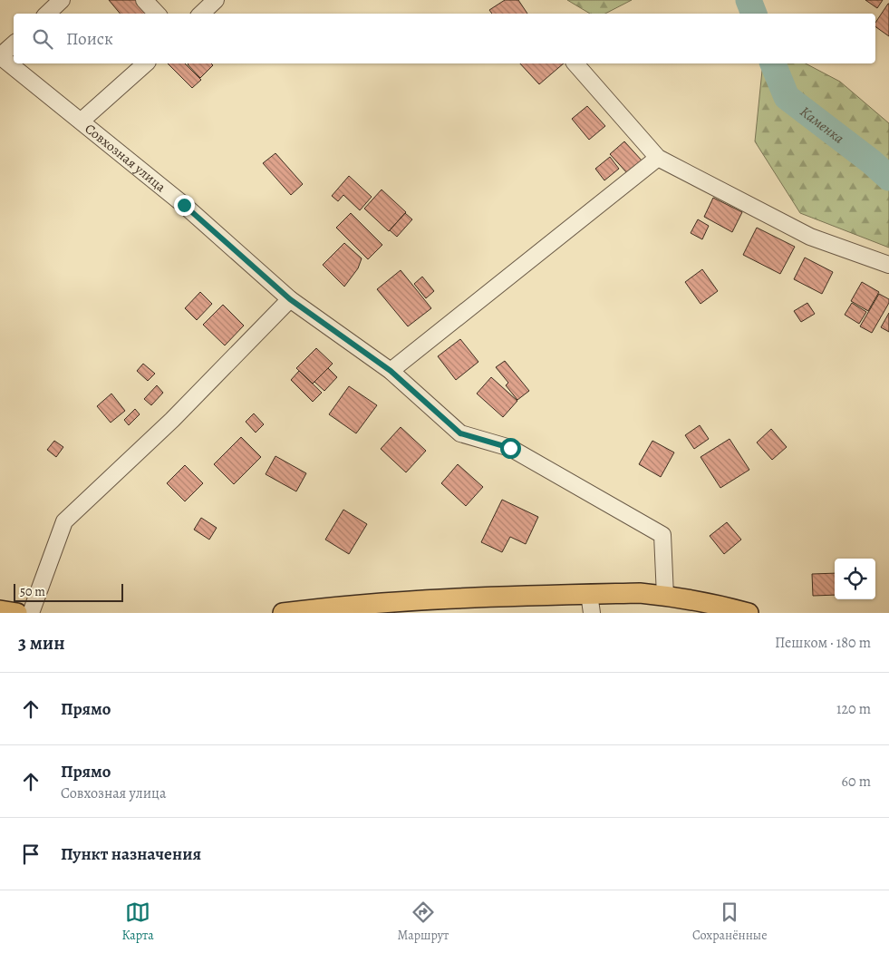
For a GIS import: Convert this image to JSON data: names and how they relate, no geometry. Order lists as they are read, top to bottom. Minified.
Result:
{"streets":{"street":["Совхозная улица"]},"water":["Каменка"],"scale_bar":"50 m","page":{"search":"Поиск","scale":"50 m","heading":["3 мин","Пешком · 180 m"],"list":[["Прямо","120 m"],["Прямо","Совхозная улица","60 m"],"Пункт назначения"],"nav":["Карта","Маршрут","Сохранённые"]}}
